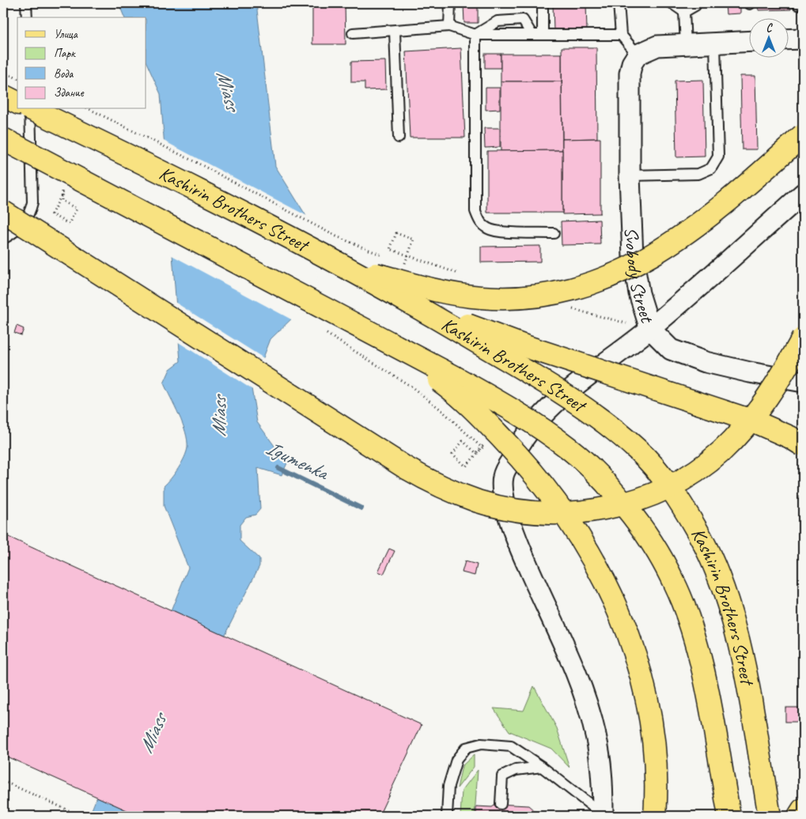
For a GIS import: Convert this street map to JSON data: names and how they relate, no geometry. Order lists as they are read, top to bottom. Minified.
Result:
{"streets":{"main road":["Kashirin Brothers Street"],"street":["Svobody Street"]},"water":["Miass","Igumenka"],"legend":["Улица","Парк","Вода","Здание"],"north":"top"}
